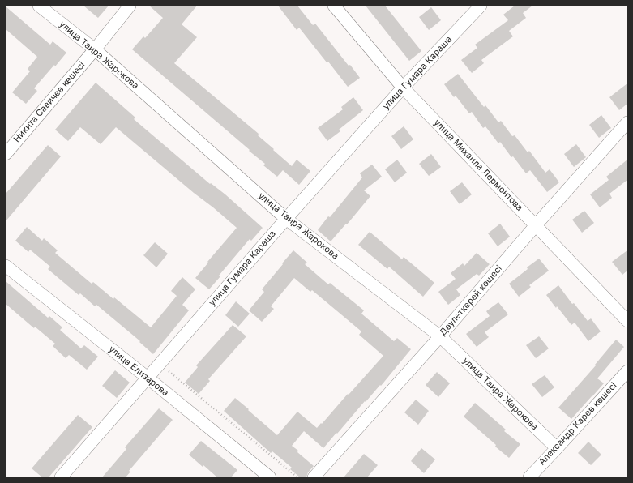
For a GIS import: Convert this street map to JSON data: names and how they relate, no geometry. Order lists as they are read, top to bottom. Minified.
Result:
{"streets":{"street":["улица Таира Жарокова","улица Гумара Караша","Никита Савичев көшесі","улица Михаила Лермонтова","Дәулеткерей көшесі","улица Елизарова","Александр Карев көшесі"]},"crossings":[["улица Таира Жарокова","улица Гумара Караша"],["улица Таира Жарокова","Никита Савичев көшесі"],["улица Таира Жарокова","Дәулеткерей көшесі"],["улица Таира Жарокова","Александр Карев көшесі"],["улица Гумара Караша","улица Михаила Лермонтова"],["улица Гумара Караша","улица Елизарова"],["улица Михаила Лермонтова","Дәулеткерей көшесі"]]}
